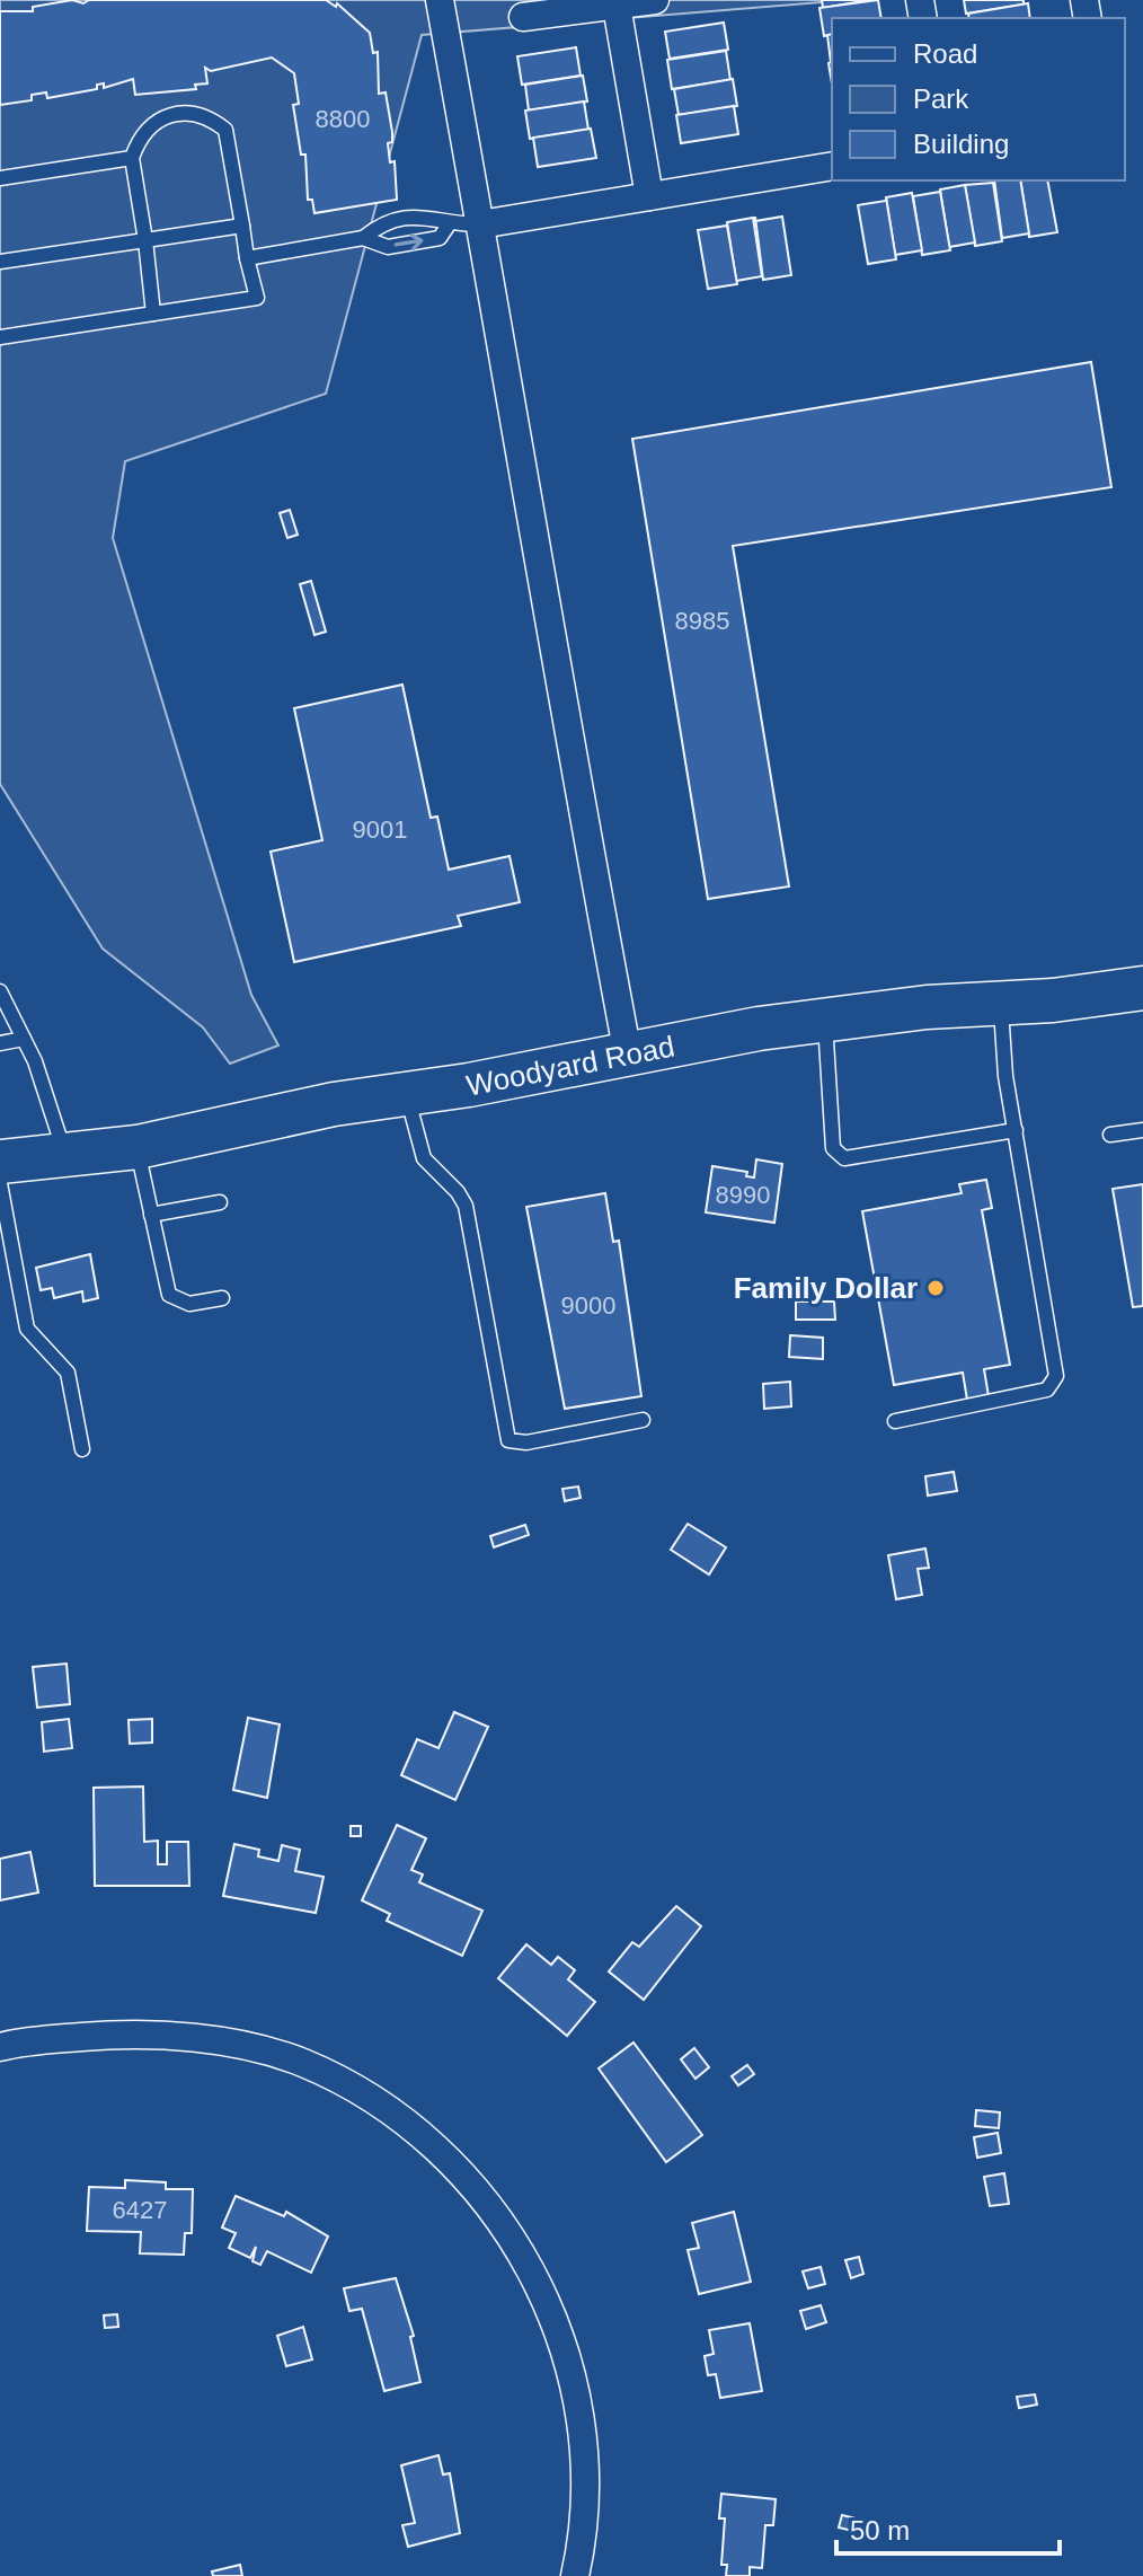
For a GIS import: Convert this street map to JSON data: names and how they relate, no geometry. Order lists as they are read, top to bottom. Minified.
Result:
{"streets":{"main road":["Woodyard Road"]},"places":["Family Dollar"],"house_numbers":["8800","8985","9001","8990","9000","6427"],"legend":["Road","Park","Building"],"scale_bar":"50 m"}
